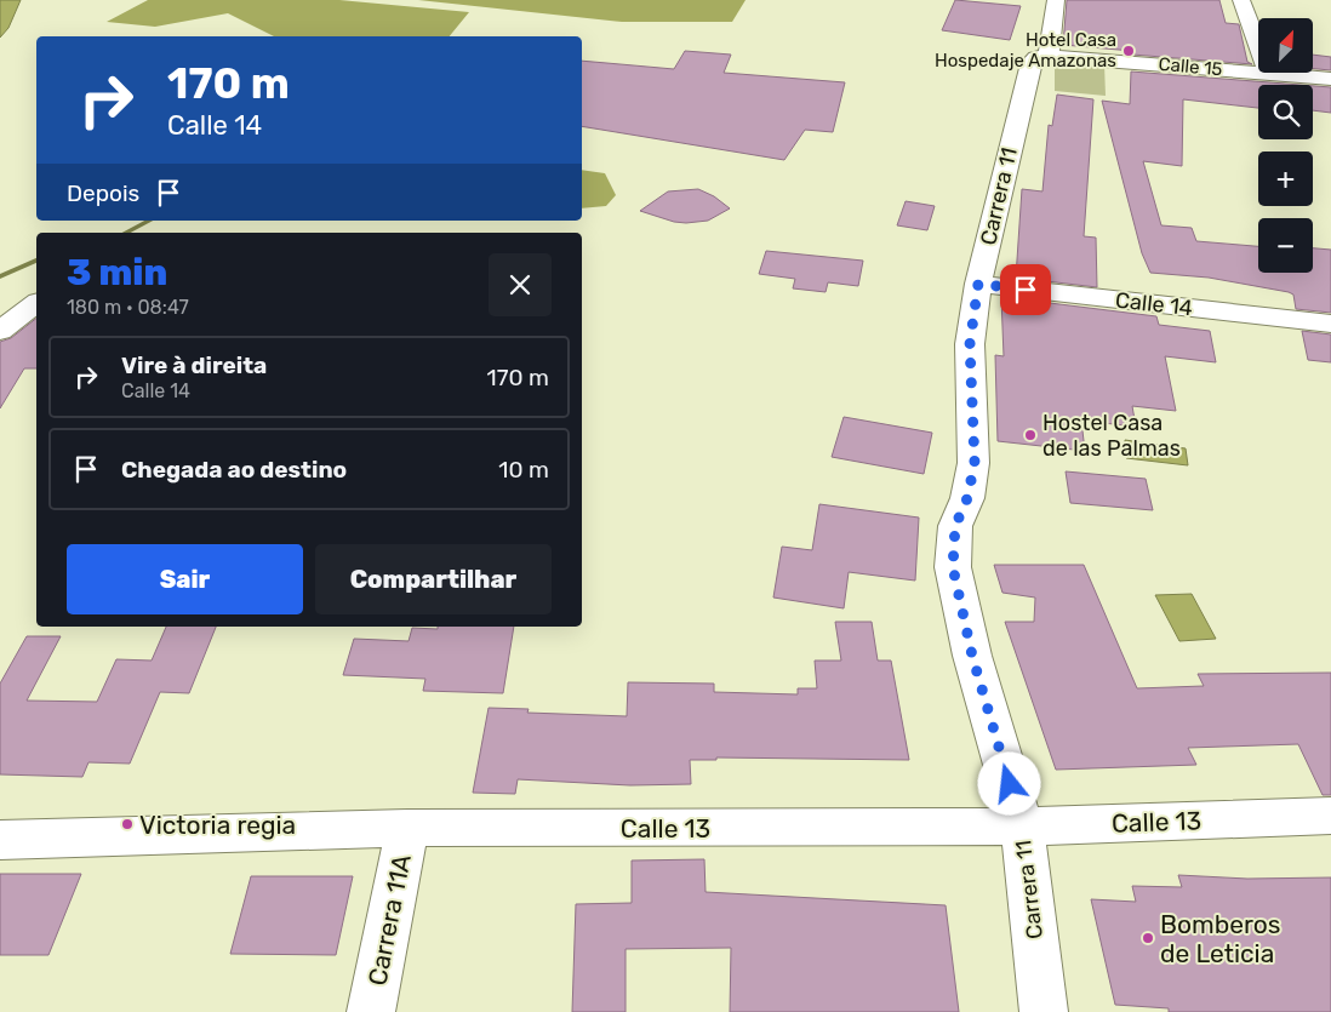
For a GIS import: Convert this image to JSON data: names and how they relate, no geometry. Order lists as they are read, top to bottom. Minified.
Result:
{"streets":{"street":["Calle 15","Carrera 11","Calle 14","Calle 13","Carrera 11A"]},"crossings":[["Calle 15","Carrera 11"],["Carrera 11","Calle 14"],["Carrera 11","Calle 13"],["Calle 13","Carrera 11A"]],"places":["Hotel Casa Hospedaje Amazonas","Hostel Casa de las Palmas","Victoria regia","Bomberos de Leticia"],"north":"top right","page":{"map_buttons":["+","−"],"turn":["170 m","Calle 14"],"then":"Depois","heading":["3 min","180 m · 08:47"],"list":[{"name":"Vire à direita","note":"Calle 14","value":"170 m"},{"name":"Chegada ao destino","value":"10 m"}],"buttons":["Sair","Compartilhar"]}}
